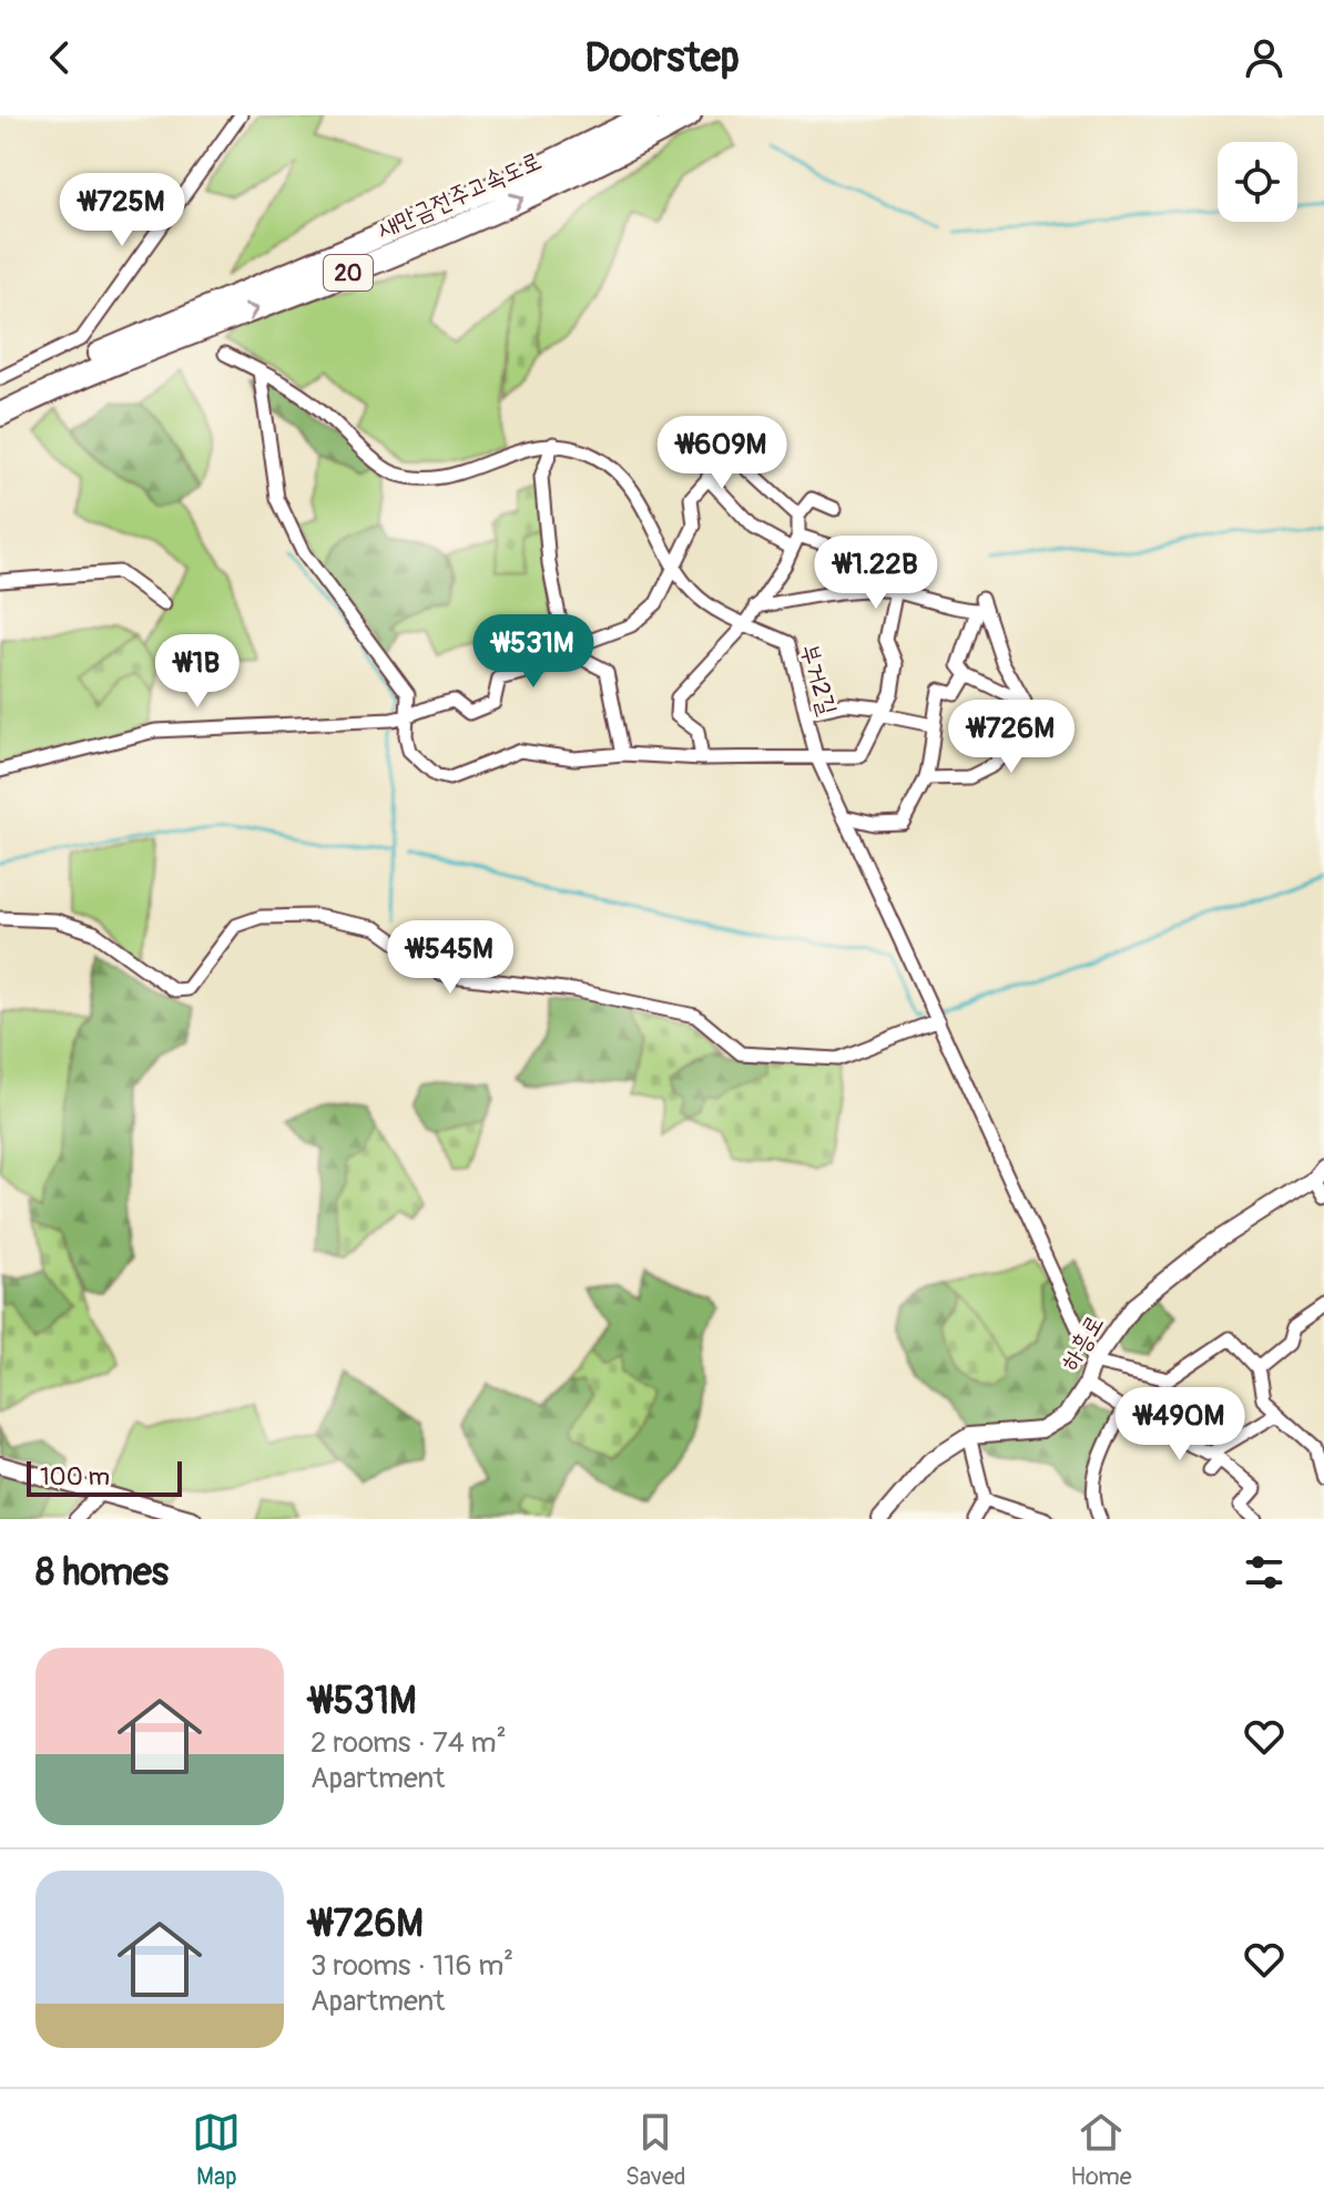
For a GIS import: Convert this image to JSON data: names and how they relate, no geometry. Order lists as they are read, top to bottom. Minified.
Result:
{"streets":{"highway":["새만금전주고속도로","20"],"street":["부거2길","하흥로"]},"crossings":[["부거2길","하흥로"]],"scale_bar":"100 m","page":{"header":"Doorstep","price":["₩725M","₩609M","₩1.22B","₩531M","₩1B","₩726M","₩545M","₩490M"],"scale":"100 m","heading":"8 homes","list":[{"name":"₩531M","note":"2 rooms · 74 m² · Apartment"},{"name":"₩726M","note":"3 rooms · 116 m² · Apartment"}],"tabs":["Map","Saved","Home"]}}
